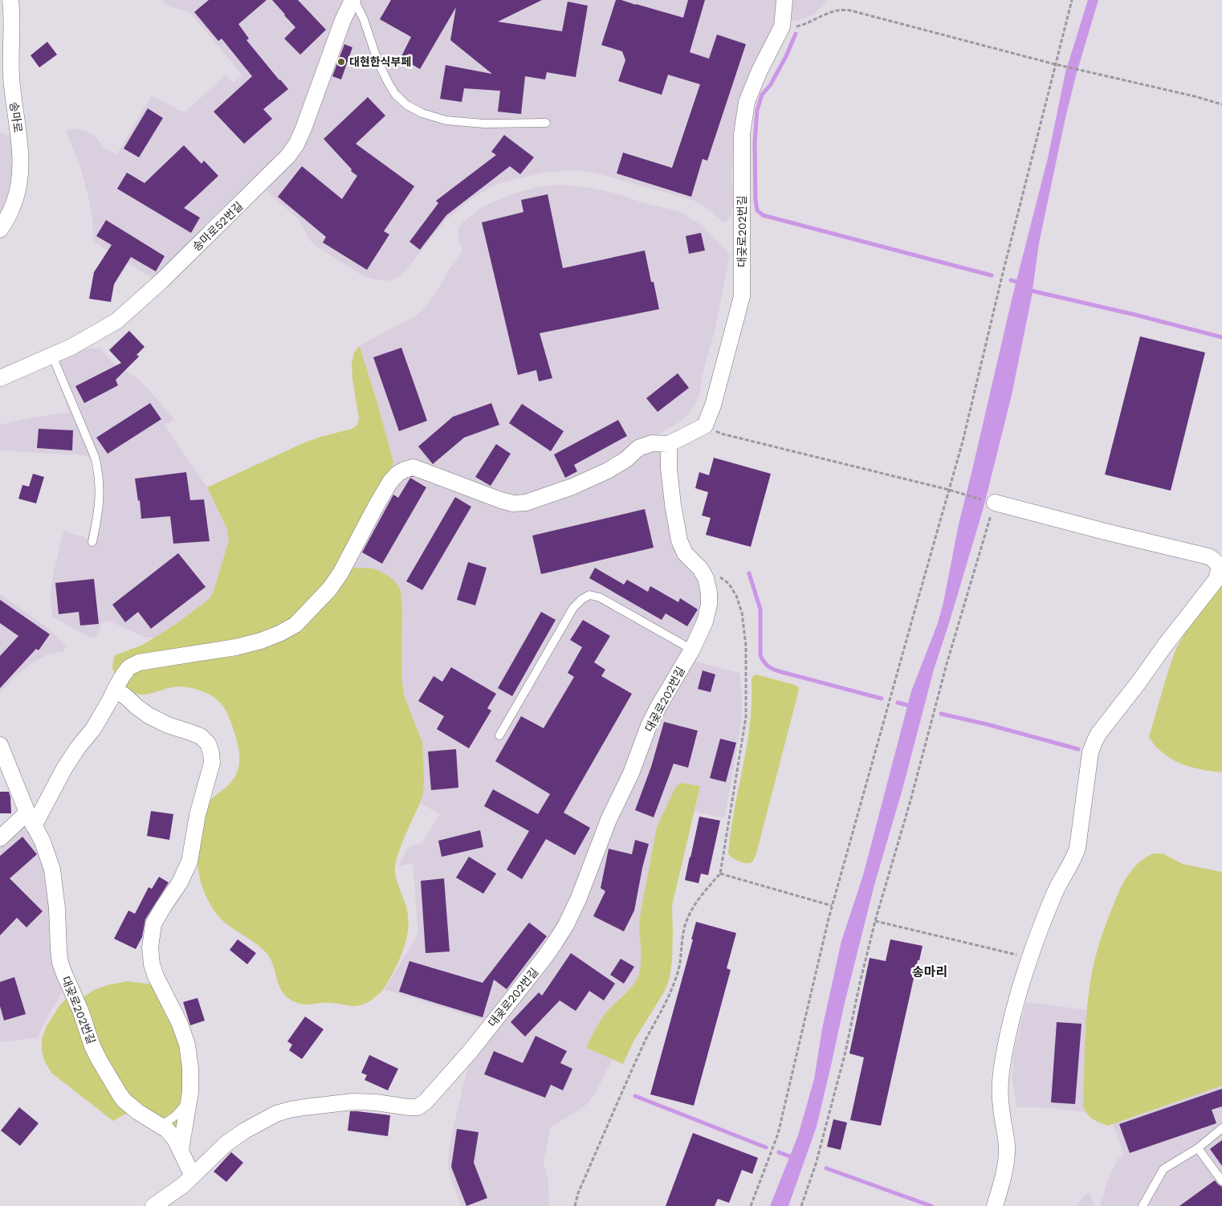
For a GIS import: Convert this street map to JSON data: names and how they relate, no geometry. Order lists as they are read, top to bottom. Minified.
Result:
{"streets":{"street":["송마로","송마로52번길","대곶로202번길"]},"districts":["송마리"],"places":["대현한식부페"]}
